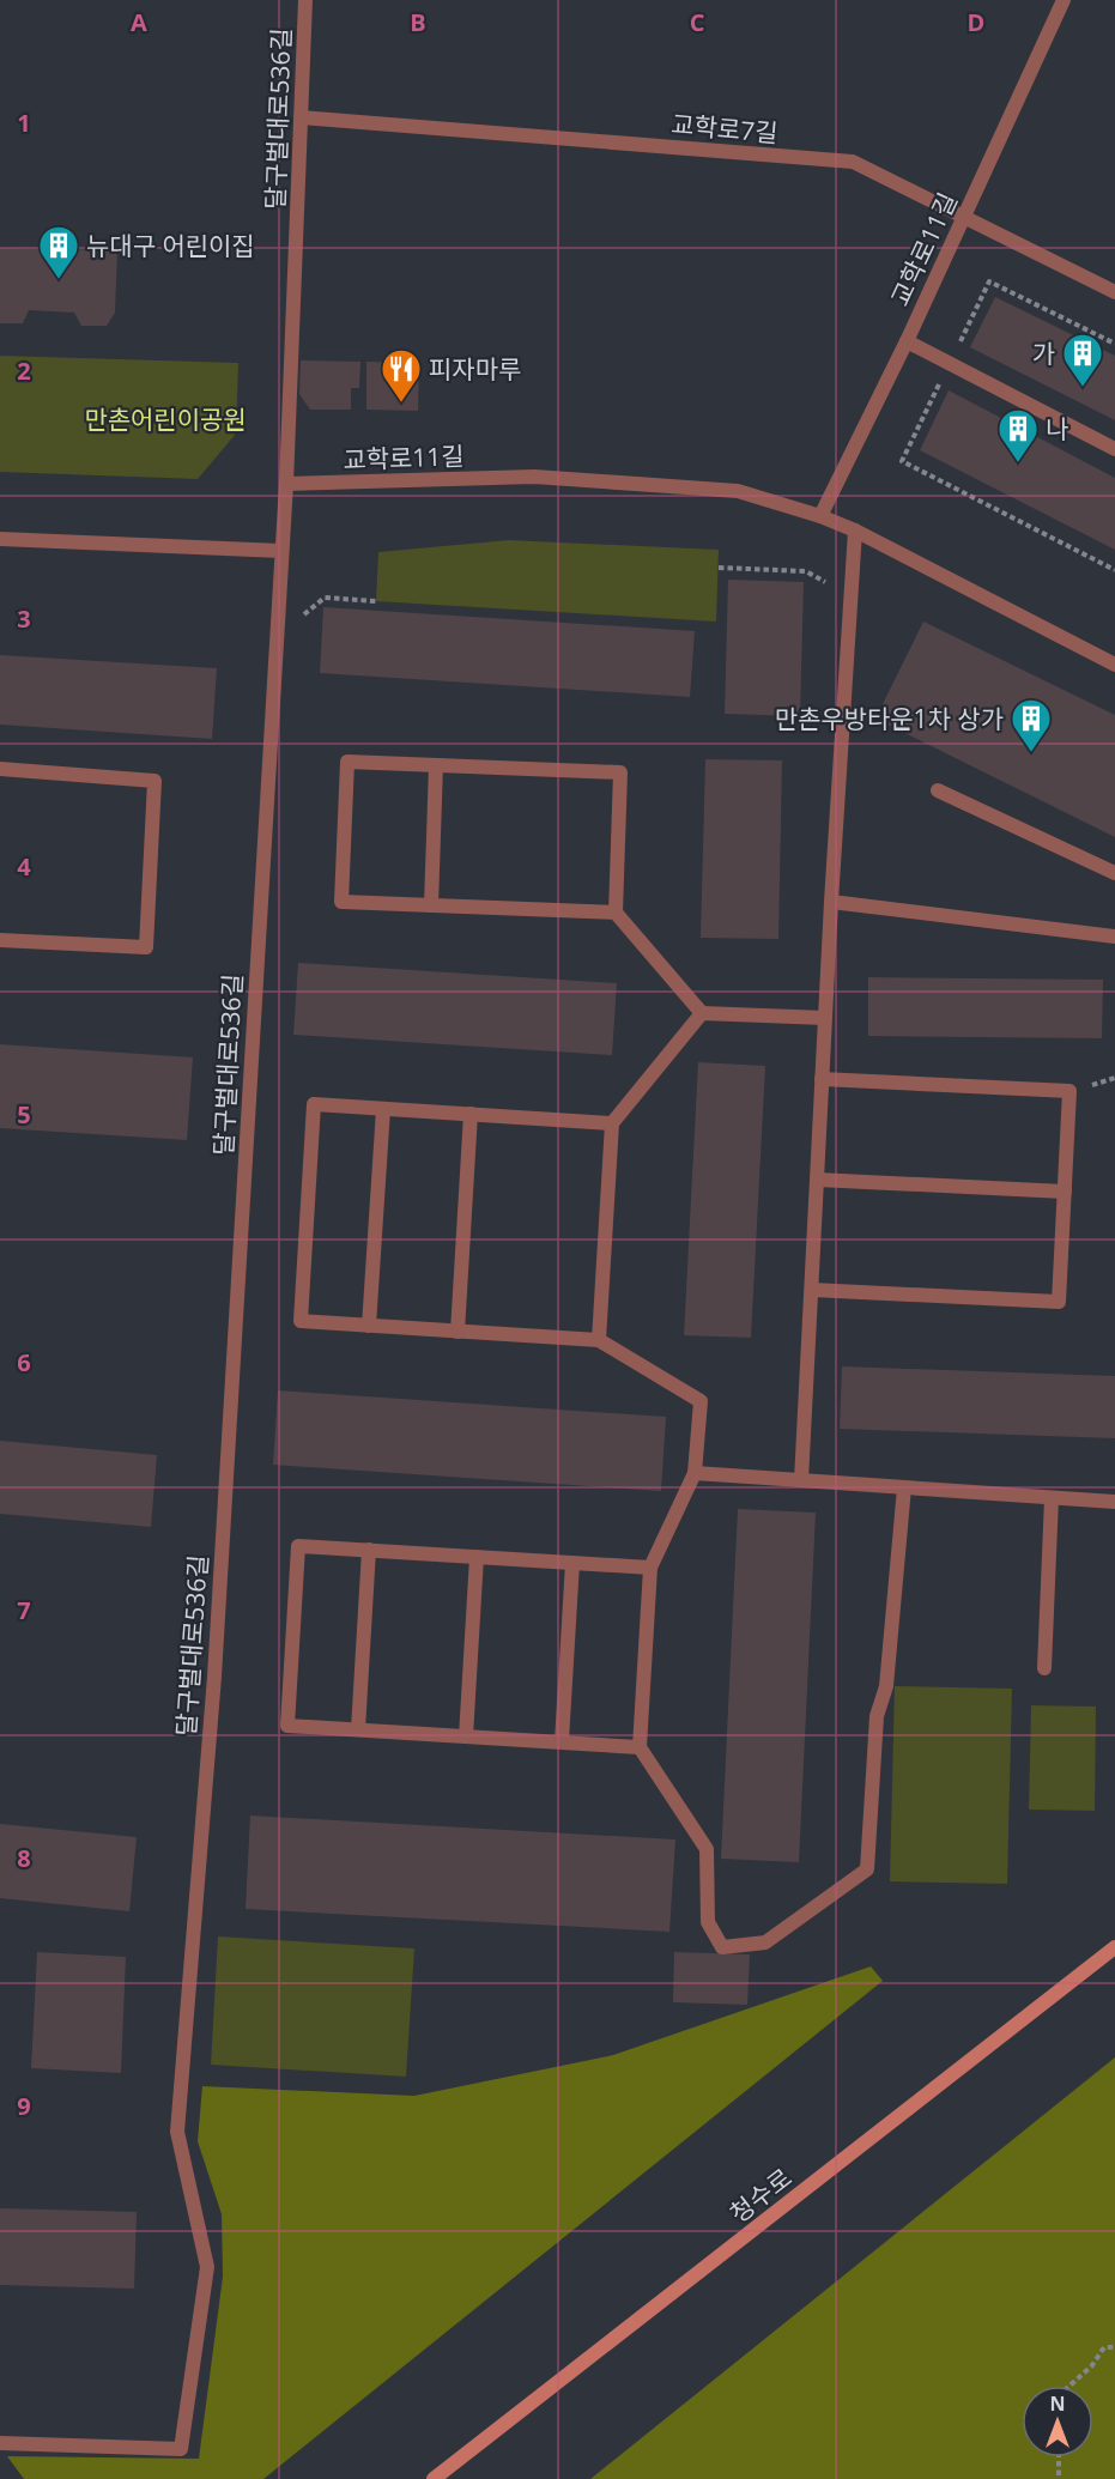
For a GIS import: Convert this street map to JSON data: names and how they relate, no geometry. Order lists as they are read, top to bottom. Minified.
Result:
{"streets":{"main road":["청수로"],"street":["달구벌대로536길","교학로7길","교학로11길"]},"crossings":[["달구벌대로536길","교학로7길"],["달구벌대로536길","교학로11길"],["교학로7길","교학로11길"]],"parks":["만촌어린이공원"],"places":{"building":["뉴대구 어린이집","가","나","만촌우방타운1차 상가"],"restaurant":["피자마루"]},"north":"top","grid":{"columns":["A","B","C","D"],"rows":["1","2","3","4","5","6","7","8","9"]}}
